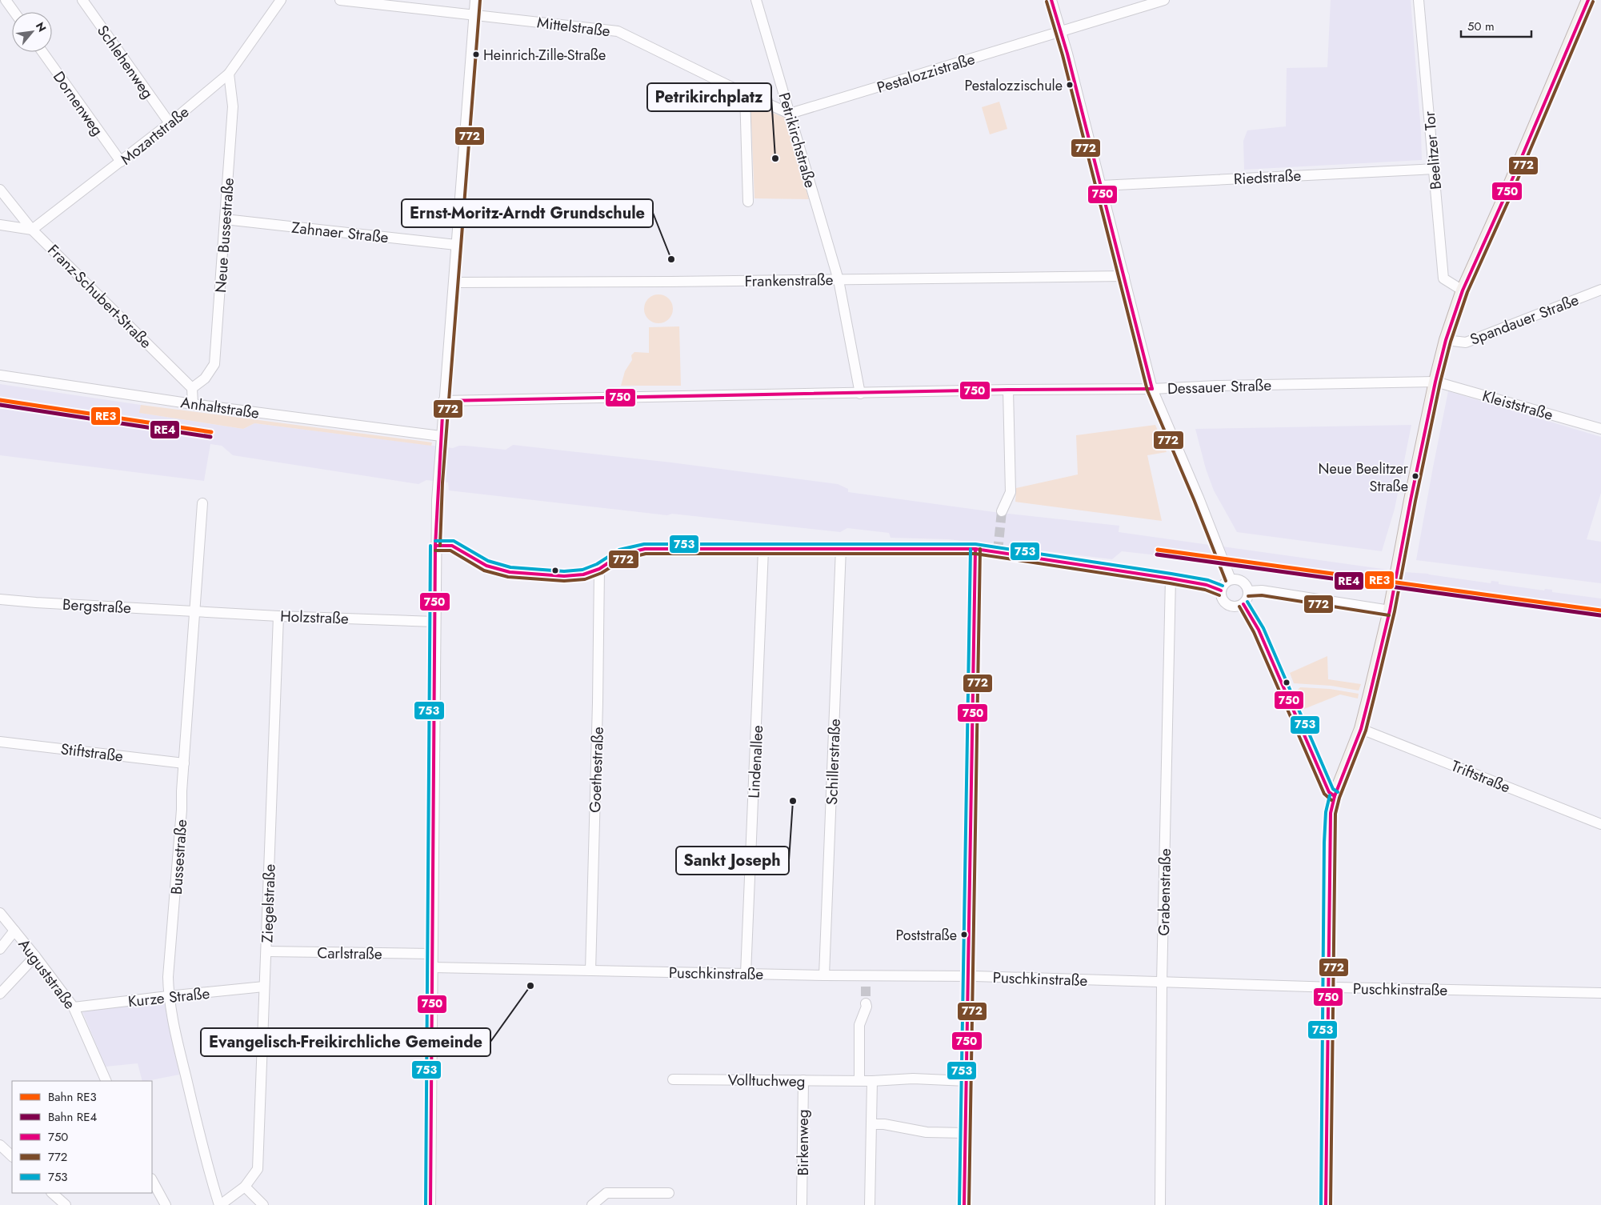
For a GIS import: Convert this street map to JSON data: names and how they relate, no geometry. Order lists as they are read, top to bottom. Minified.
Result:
{"streets":{"street":["Mittelstraße","Schlehenweg","Pestalozzistraße","Dornenweg","Mozartstraße","Petrikirchstraße","Beelitzer Tor","Riedstraße","Zahnaer Straße","Neue Bussestraße","Frankenstraße","Franz-Schubert-Straße","Spandauer Straße","Dessauer Straße","Kleiststraße","Anhaltstraße","Bergstraße","Holzstraße","Stiftstraße","Lindenallee","Schillerstraße","Goethestraße","Triftstraße","Bussestraße","Grabenstraße","Ziegelstraße","Carlstraße","Puschkinstraße","Auguststraße","Kurze Straße","Volltuchweg","Birkenweg"]},"crossings":[["Mittelstraße","Pestalozzistraße"],["Mittelstraße","Petrikirchstraße"],["Schlehenweg","Mozartstraße"],["Pestalozzistraße","Petrikirchstraße"],["Dornenweg","Mozartstraße"],["Mozartstraße","Neue Bussestraße"],["Mozartstraße","Franz-Schubert-Straße"],["Petrikirchstraße","Frankenstraße"],["Beelitzer Tor","Riedstraße"],["Zahnaer Straße","Neue Bussestraße"],["Neue Bussestraße","Franz-Schubert-Straße"],["Dessauer Straße","Kleiststraße"],["Bergstraße","Holzstraße"],["Bergstraße","Bussestraße"],["Holzstraße","Bussestraße"],["Holzstraße","Ziegelstraße"],["Stiftstraße","Bussestraße"],["Lindenallee","Puschkinstraße"],["Schillerstraße","Puschkinstraße"],["Goethestraße","Puschkinstraße"],["Bussestraße","Ziegelstraße"],["Bussestraße","Kurze Straße"],["Grabenstraße","Puschkinstraße"],["Ziegelstraße","Carlstraße"],["Ziegelstraße","Kurze Straße"],["Auguststraße","Kurze Straße"],["Volltuchweg","Birkenweg"]],"places":["Heinrich-Zille-Straße","Pestalozzischule","Petrikirchplatz","Ernst-Moritz-Arndt Grundschule","Neue Beelitzer Straße","Sankt Joseph","Poststraße","Evangelisch-Freikirchliche Gemeinde"],"lines":["transit line 750","transit line 772","rail line RE3","rail line RE4","transit line 753"],"legend":["Bahn RE3","Bahn RE4","750","772","753"],"scale_bar":"50 m","north":"top right"}
